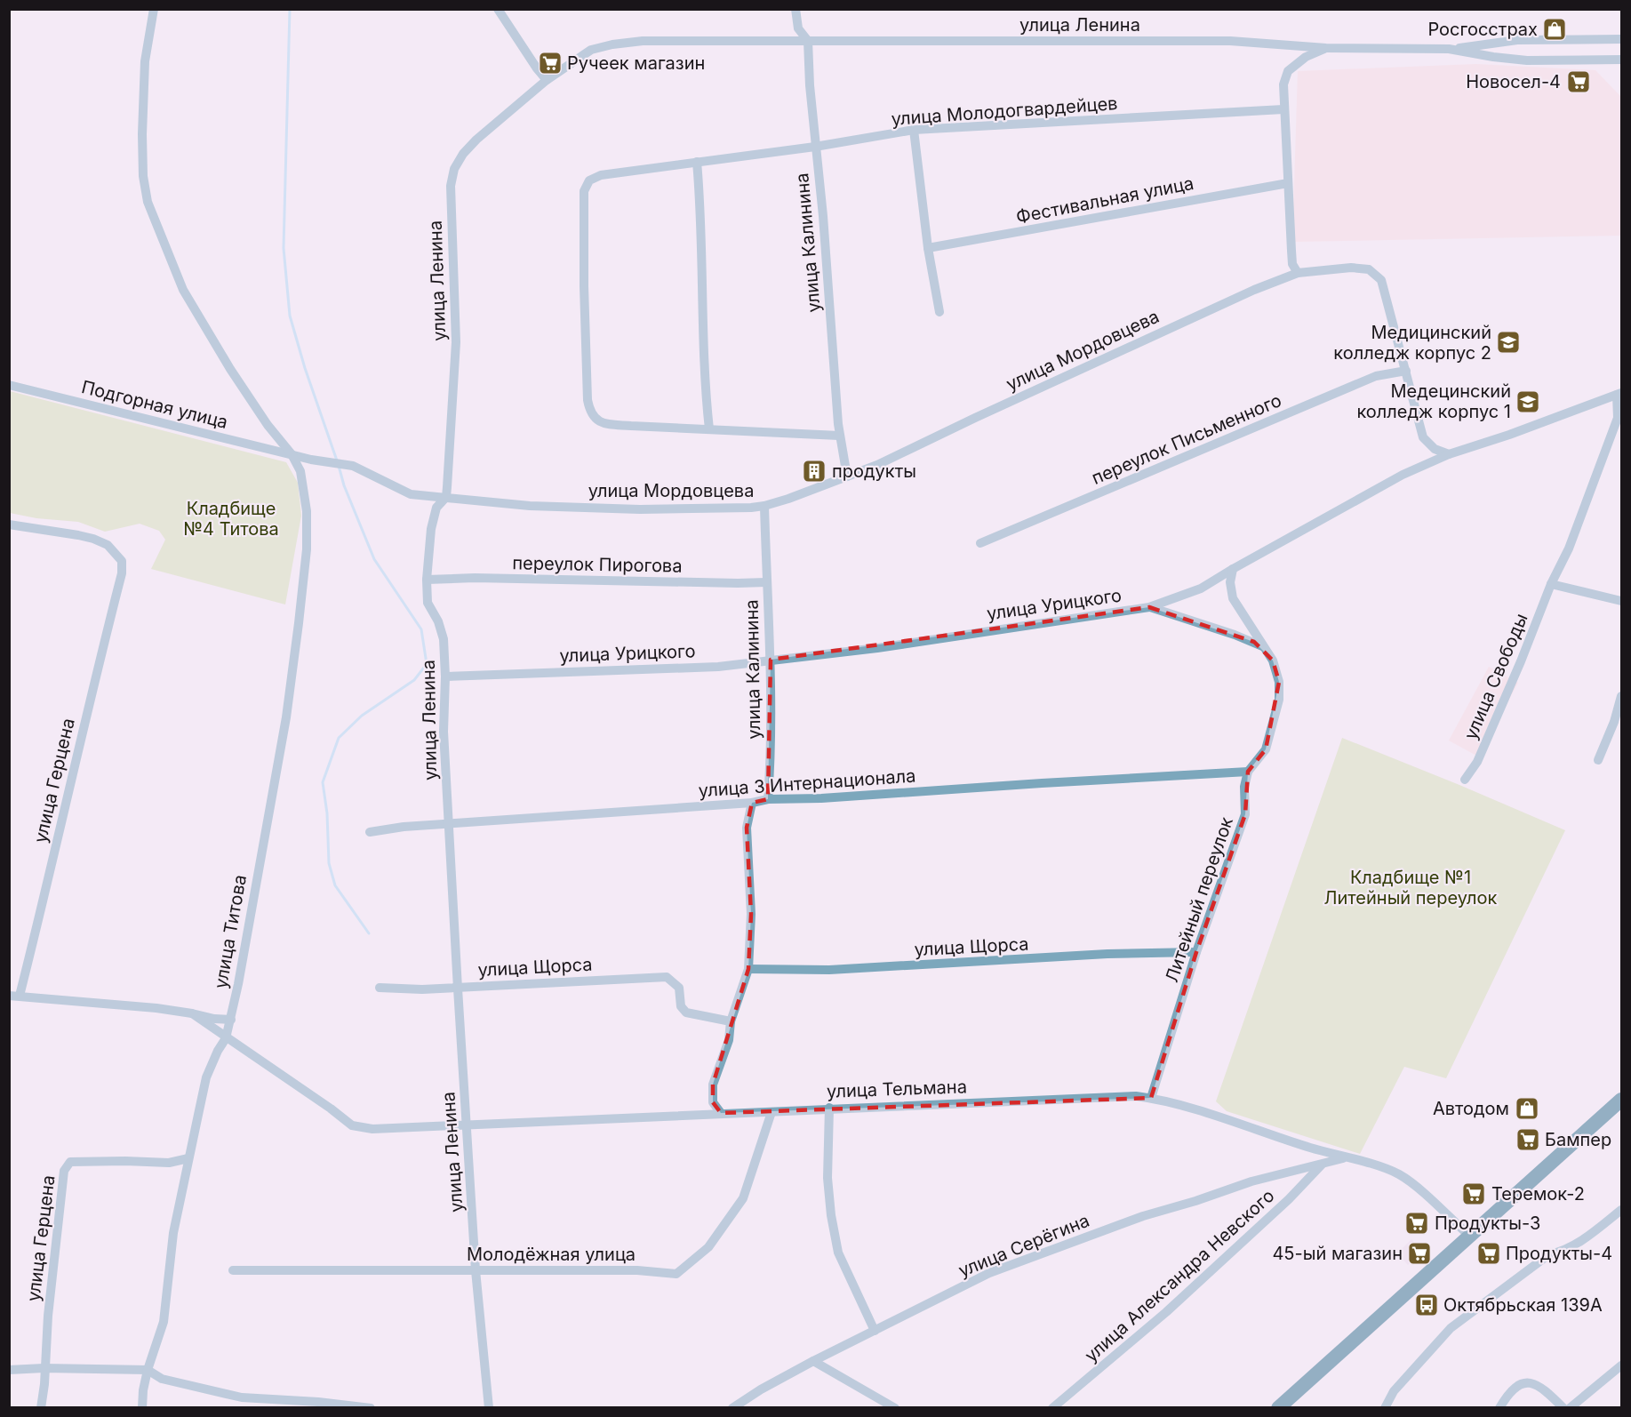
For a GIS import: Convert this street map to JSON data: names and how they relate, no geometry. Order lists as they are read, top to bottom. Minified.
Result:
{"streets":{"street":["улица Ленина","улица Молодогвардейцев","Фестивальная улица","улица Калинина","улица Мордовцева","Подгорная улица","переулок Письменного","переулок Пирогова","улица Урицкого","улица Свободы","улица Герцена","улица 3 Интернационала","Литейный переулок","улица Титова","улица Щорса","улица Тельмана","улица Серёгина","Молодёжная улица","улица Александра Невского"]},"crossings":[["улица Ленина","улица Калинина"],["улица Ленина","улица Мордовцева"],["улица Ленина","переулок Пирогова"],["улица Ленина","улица Урицкого"],["улица Ленина","улица 3 Интернационала"],["улица Ленина","улица Щорса"],["улица Ленина","улица Тельмана"],["улица Ленина","Молодёжная улица"],["улица Молодогвардейцев","улица Калинина"],["улица Калинина","улица Мордовцева"],["улица Калинина","переулок Пирогова"],["улица Калинина","улица Урицкого"],["улица Калинина","улица 3 Интернационала"],["улица Мордовцева","Подгорная улица"],["улица Мордовцева","переулок Письменного"],["улица Мордовцева","улица Урицкого"],["улица Мордовцева","улица Титова"],["Подгорная улица","улица Титова"],["улица Урицкого","улица Свободы"],["улица Герцена","улица Титова"],["улица 3 Интернационала","Литейный переулок"],["Литейный переулок","улица Щорса"],["Литейный переулок","улица Тельмана"],["улица Титова","улица Тельмана"],["улица Тельмана","улица Серёгина"],["улица Тельмана","Молодёжная улица"],["улица Серёгина","улица Александра Невского"]],"parks":["Кладбище №4 Титова","Кладбище №1 Литейный переулок"],"places":{"shop":["Росгосстрах","Автодом"],"supermarket":["Ручеек магазин","Новосел-4","Бампер","Теремок-2","Продукты-3","45-ый магазин","Продукты-4"],"school or university":["Медицинский колледж корпус 2","Медецинский колледж корпус 1"],"building":["продукты"],"bus stop":["Октябрьская 139А"]}}
